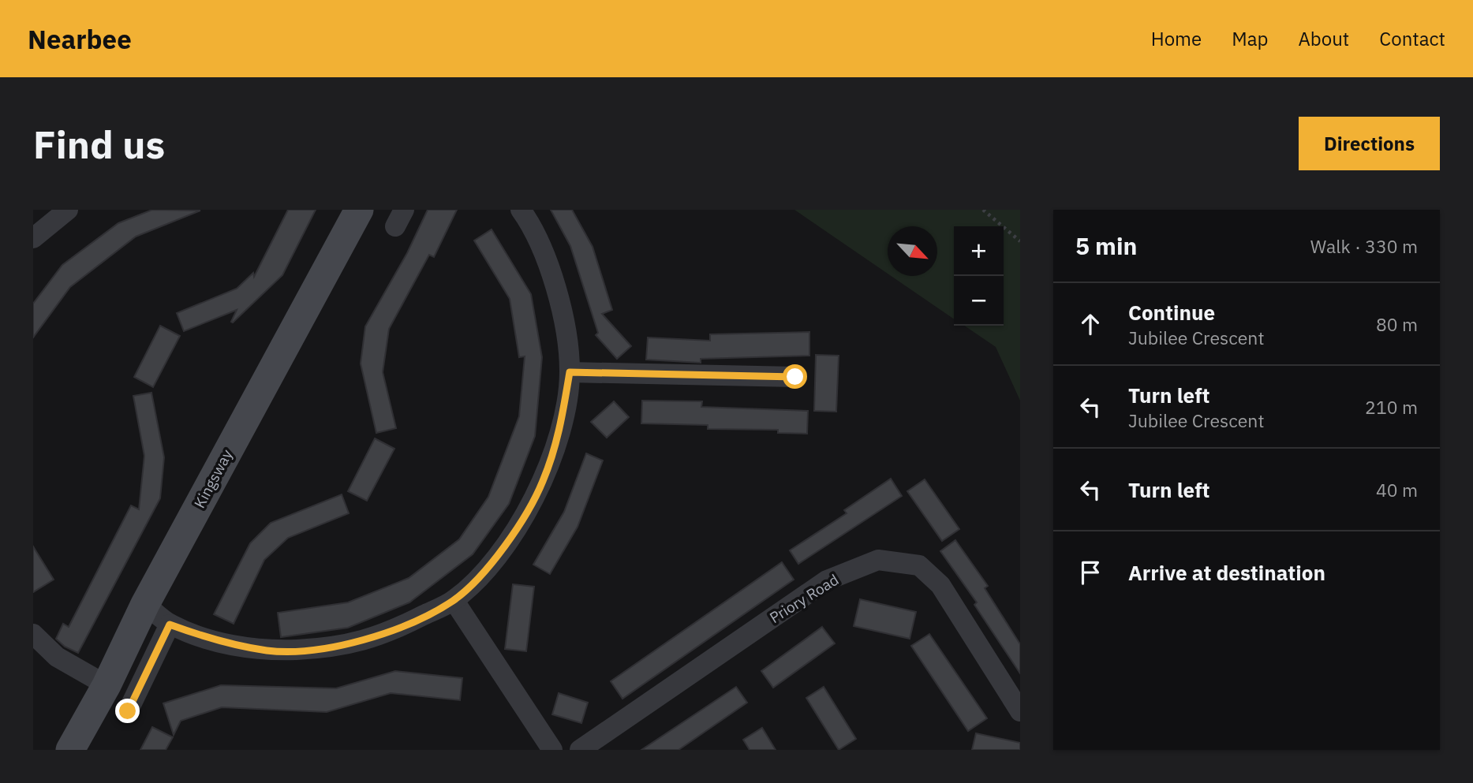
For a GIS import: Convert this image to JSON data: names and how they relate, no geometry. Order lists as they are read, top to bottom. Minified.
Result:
{"streets":{"street":["Kingsway","Priory Road"]},"north":"bottom right","page":{"header":"Nearbee","nav":["Home","Map","About","Contact"],"buttons":"Directions","title":"Find us","heading":["5 min","Walk · 330 m"],"map_buttons":["+","−"],"list":[["Continue","Jubilee Crescent","80 m"],["Turn left","Jubilee Crescent","210 m"],["Turn left","40 m"],"Arrive at destination"]}}
